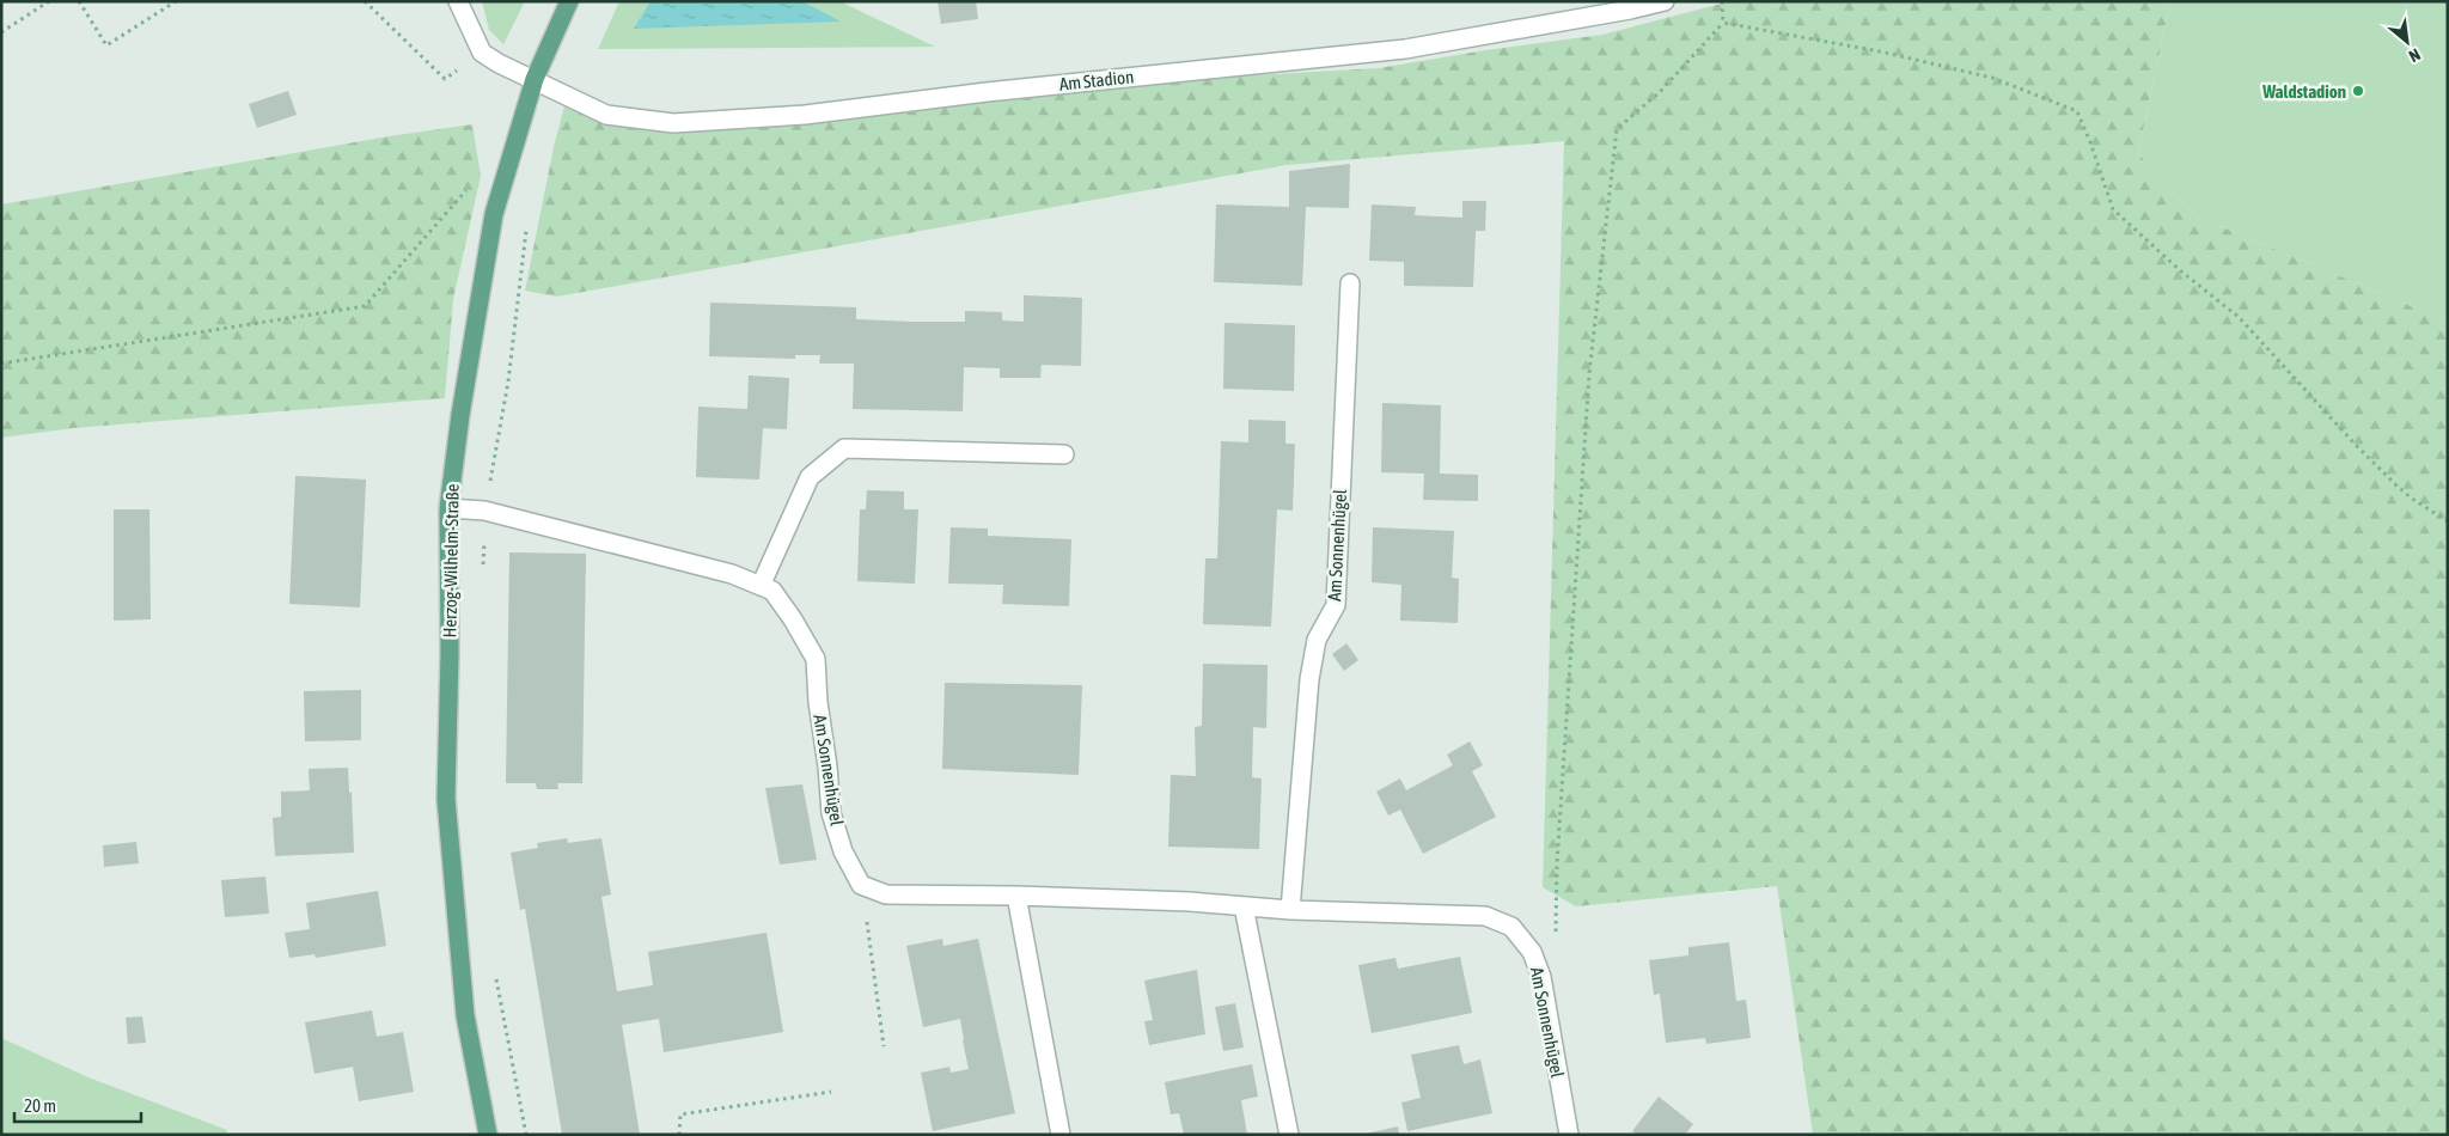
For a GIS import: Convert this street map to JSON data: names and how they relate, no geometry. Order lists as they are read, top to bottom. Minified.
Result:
{"streets":{"main road":["Herzog-Wilhelm-Straße"],"street":["Am Stadion","Am Sonnenhügel"]},"crossings":[["Am Stadion","Herzog-Wilhelm-Straße"],["Am Sonnenhügel","Herzog-Wilhelm-Straße"]],"places":["Waldstadion"],"scale_bar":"20 m","north":"bottom right"}
